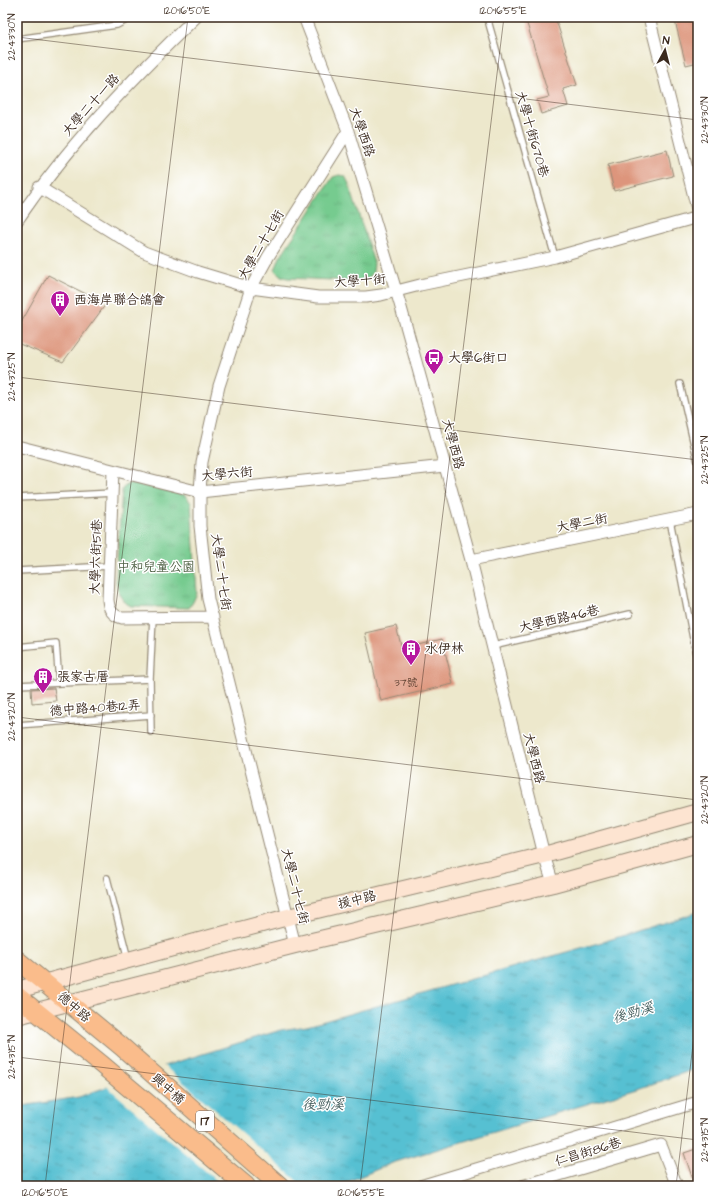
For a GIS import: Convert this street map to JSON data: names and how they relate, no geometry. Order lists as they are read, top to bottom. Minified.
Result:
{"streets":{"main road":["德中路","興中橋","17"],"street":["大學二十一路","大學西路","大學二十七街","大學十街","大學六街","大學二街","大學六街51巷","援中路","仁昌街86巷"],"lane":["大學十街670巷","大學西路46巷","德中路40巷12弄"]},"crossings":[["大學二十一路","大學十街"],["大學西路","大學二十七街"],["大學西路","大學十街"],["大學西路","大學六街"],["大學西路","大學二街"],["大學西路","大學西路46巷"],["大學西路","援中路"],["大學十街670巷","大學十街"],["大學二十七街","大學十街"],["大學二十七街","大學六街"],["大學二十七街","大學六街51巷"],["大學二十七街","援中路"],["大學六街","大學六街51巷"],["援中路","德中路"],["德中路","興中橋"]],"water":["後勁溪"],"parks":["中和兒童公園"],"places":{"building":["西海岸聯合鴿會","水伊林","張家古厝"],"bus stop":["大學6街口"]},"house_numbers":["37號"],"north":"top","coordinates":["120°16'50\"E","120°16'55\"E","22°43'30\"N","22°43'25\"N","22°43'20\"N","22°43'15\"N"]}
